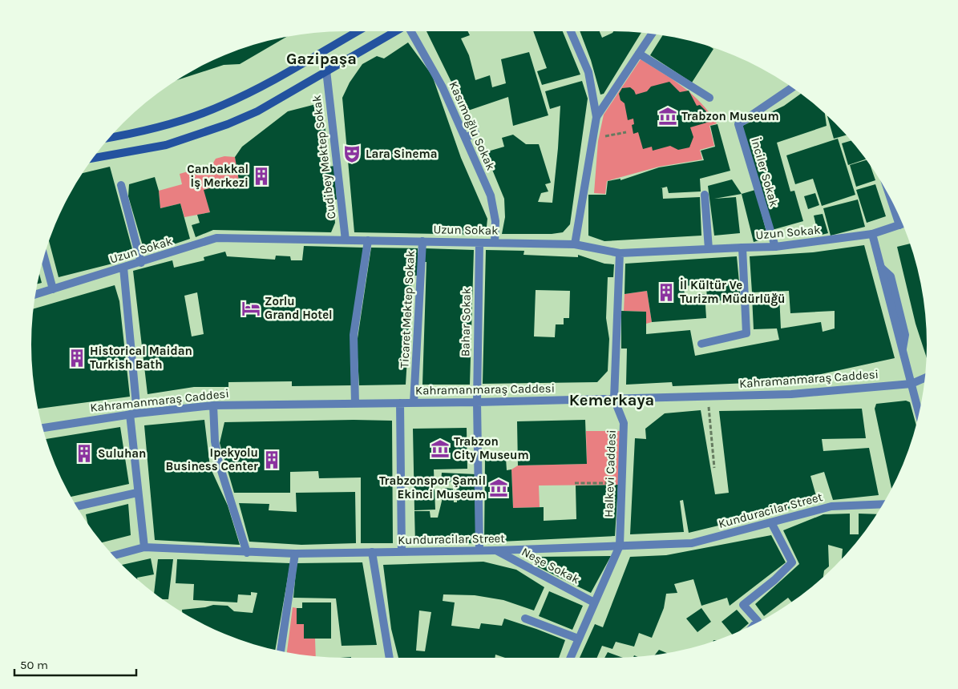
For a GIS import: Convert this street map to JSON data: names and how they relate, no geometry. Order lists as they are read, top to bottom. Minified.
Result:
{"streets":{"street":["Kasımoğlu Sokak","Cudibey Mektep Sokak","İnciler Sokak","Uzun Sokak","Ticaret Mektep Sokak","Bahar Sokak","Kahramanmaraş Caddesi","Halkevi Caddesi","Kunduracilar Street","Neşe Sokak"]},"crossings":[["Kasımoğlu Sokak","Uzun Sokak"],["Cudibey Mektep Sokak","Uzun Sokak"],["İnciler Sokak","Uzun Sokak"],["Uzun Sokak","Ticaret Mektep Sokak"],["Uzun Sokak","Bahar Sokak"],["Uzun Sokak","Halkevi Caddesi"],["Ticaret Mektep Sokak","Kahramanmaraş Caddesi"],["Bahar Sokak","Kahramanmaraş Caddesi"],["Bahar Sokak","Kunduracilar Street"],["Kahramanmaraş Caddesi","Halkevi Caddesi"],["Halkevi Caddesi","Kunduracilar Street"],["Halkevi Caddesi","Neşe Sokak"],["Kunduracilar Street","Neşe Sokak"]],"districts":["Gazipaşa","Kemerkaya"],"places":{"museum":["Trabzon Museum","Trabzon City Museum","Trabzonspor Şamil Ekinci Museum"],"theatre":["Lara Sinema"],"building":["Canbakkal İş Merkezi","İl Kültür Ve Turizm Müdürlüğü","Historical Maidan Turkish Bath","Suluhan","Ipekyolu Business Center"],"hotel":["Zorlu Grand Hotel"]},"scale_bar":"50 m"}
